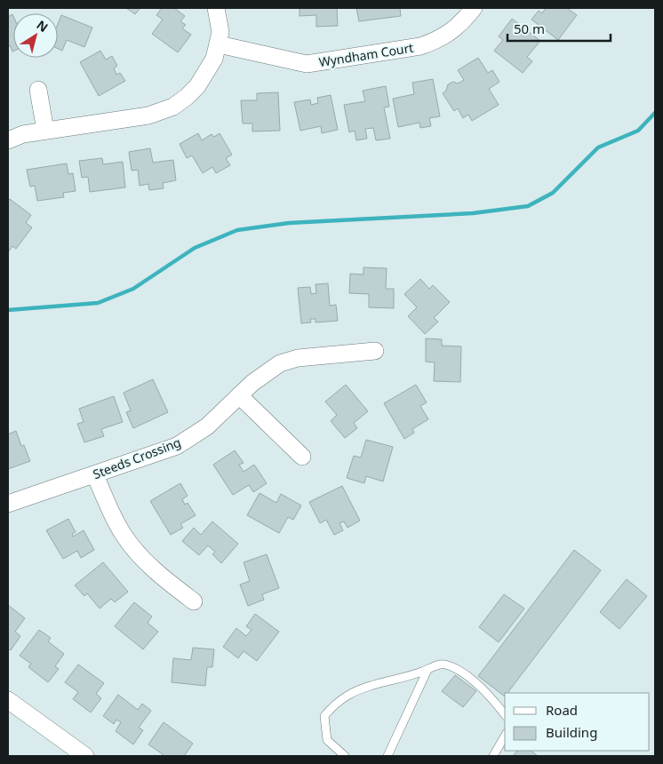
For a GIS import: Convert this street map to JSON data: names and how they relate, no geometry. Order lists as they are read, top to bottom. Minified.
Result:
{"streets":{"street":["Wyndham Court","Steeds Crossing"]},"legend":["Road","Building"],"scale_bar":"50 m","north":"top right"}
